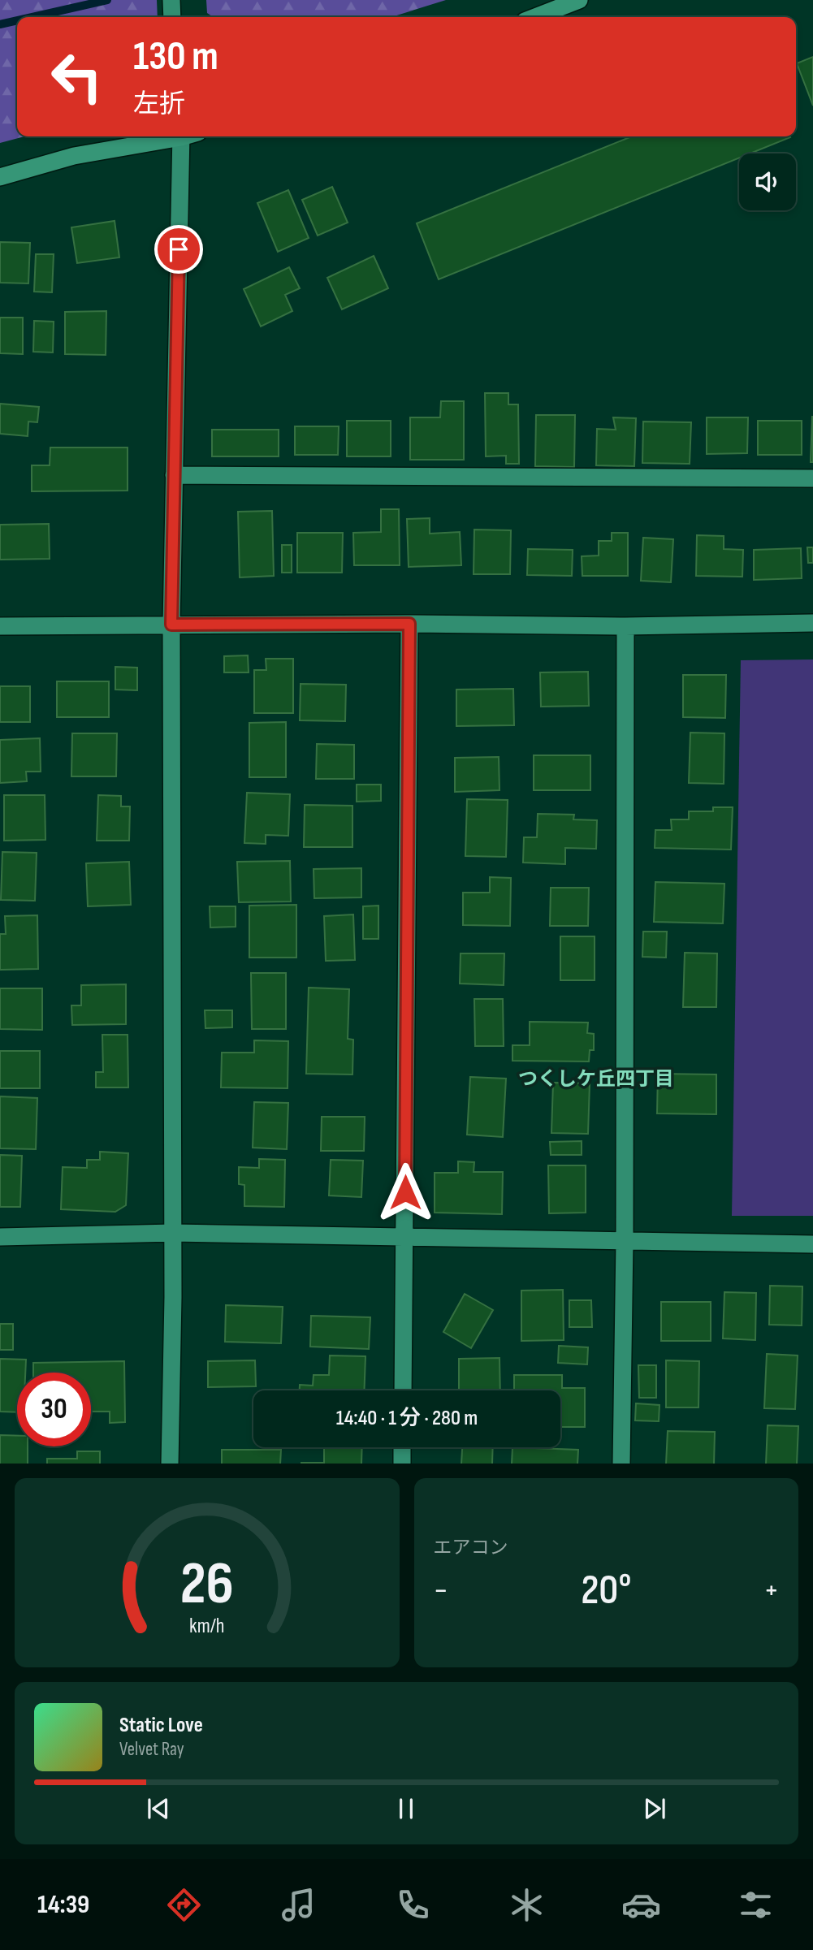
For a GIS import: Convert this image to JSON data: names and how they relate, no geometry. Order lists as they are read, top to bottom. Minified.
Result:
{"districts":["つくしケ丘四丁目"],"page":{"turn":["130 m","左折"],"limit":"30","trip":"14:40 · 1 分 · 280 m","tile":"エアコン","heat":["−","20°","+"],"song":["Static Love","Velvet Ray"],"tabs":"14:39","gauge":["26","km/h"]}}
